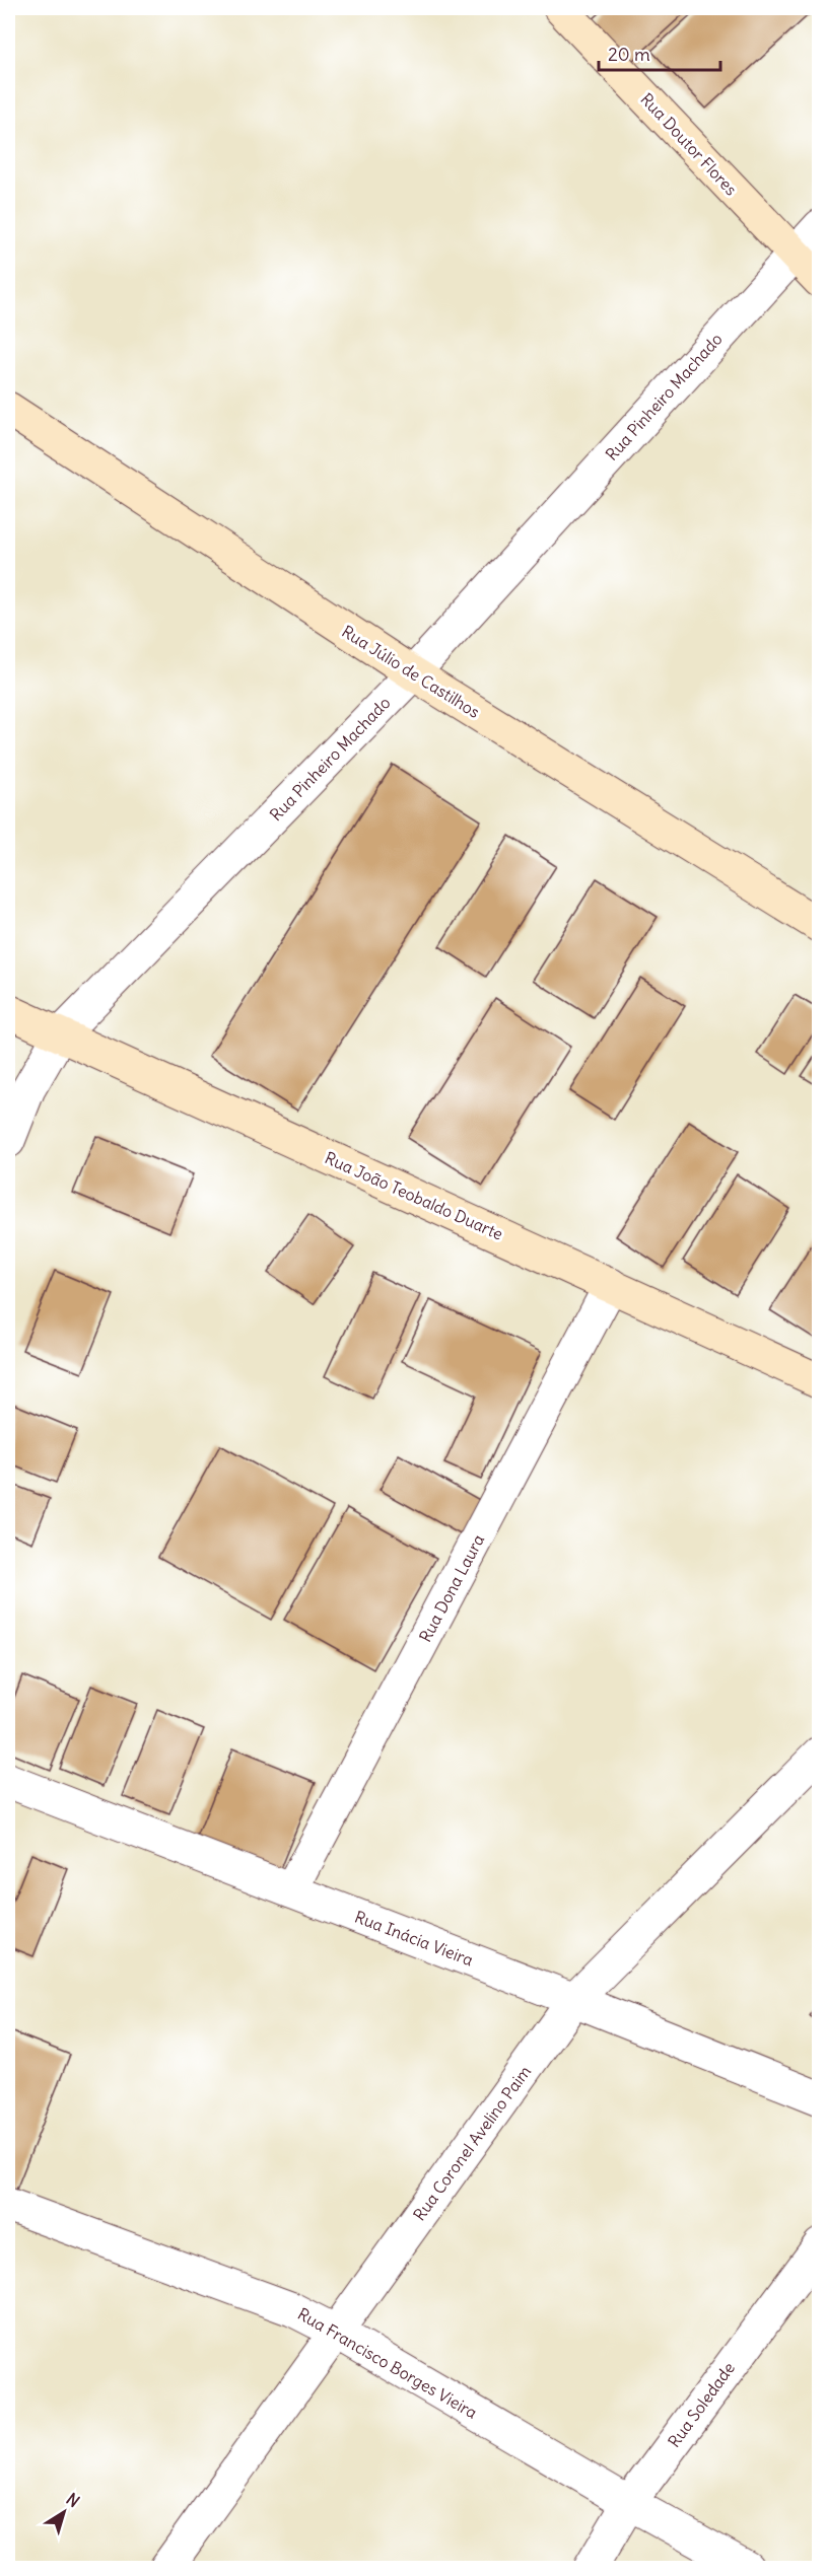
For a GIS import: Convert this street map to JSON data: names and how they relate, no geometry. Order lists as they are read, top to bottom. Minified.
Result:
{"streets":{"main road":["Rua Doutor Flores","Rua Júlio de Castilhos","Rua João Teobaldo Duarte"],"street":["Rua Pinheiro Machado","Rua Dona Laura","Rua Inácia Vieira","Rua Coronel Avelino Paim","Rua Francisco Borges Vieira","Rua Soledade"]},"crossings":[["Rua Doutor Flores","Rua Pinheiro Machado"],["Rua Pinheiro Machado","Rua Júlio de Castilhos"],["Rua Pinheiro Machado","Rua João Teobaldo Duarte"],["Rua João Teobaldo Duarte","Rua Dona Laura"],["Rua Dona Laura","Rua Inácia Vieira"],["Rua Inácia Vieira","Rua Coronel Avelino Paim"],["Rua Coronel Avelino Paim","Rua Francisco Borges Vieira"],["Rua Francisco Borges Vieira","Rua Soledade"]],"scale_bar":"20 m","north":"top right"}
